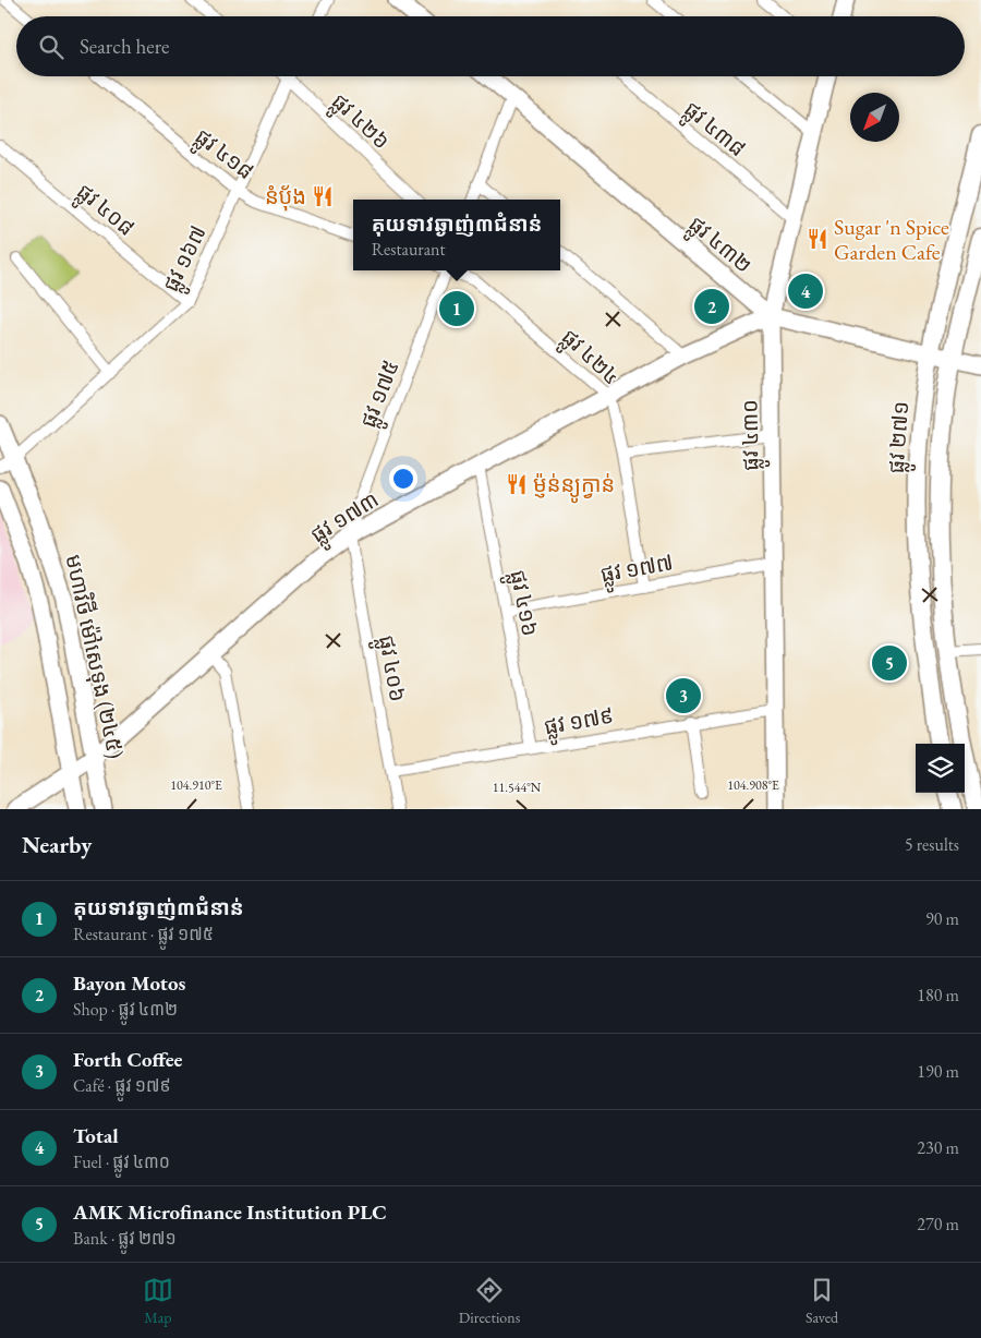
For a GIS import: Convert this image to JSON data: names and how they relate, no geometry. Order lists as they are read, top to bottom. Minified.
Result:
{"streets":{"main road":["ផ្លូវ ២៧១"],"street":["ផ្លូវ ៤២៦","ផ្លូវ ៤៣៨","ផ្លូវ ៤១៨","ផ្លូវ ៤០៨","ផ្លូវ ៤៣២","ផ្លូវ ១៦៧","ផ្លូវ ៤២៤","ផ្លូវ ១៧៥","ផ្លូវ ៤៣០","ផ្លូវ ១៧៣","ផ្លូវ ១៧៧","ផ្លូវ ៤១៦","មហាវិថី ម៉ៅសេទុង (២៤៥)","ផ្លូវ ៤០៦","ផ្លូវ ១៧៩"]},"crossings":[["ផ្លូវ ៤២៦","ផ្លូវ ១៦៧"],["ផ្លូវ ៤៣៨","ផ្លូវ ៤៣០"],["ផ្លូវ ៤១៨","ផ្លូវ ១៦៧"],["ផ្លូវ ៤០៨","ផ្លូវ ១៦៧"],["ផ្លូវ ៤៣២","ផ្លូវ ៤៣០"],["ផ្លូវ ៤៣២","ផ្លូវ ២៧១"],["ផ្លូវ ៤៣២","ផ្លូវ ១៧៣"],["ផ្លូវ ១៦៧","មហាវិថី ម៉ៅសេទុង (២៤៥)"],["ផ្លូវ ៤២៤","ផ្លូវ ១៧៣"],["ផ្លូវ ៤២៤","ផ្លូវ ១៧៧"],["ផ្លូវ ១៧៥","ផ្លូវ ១៧៣"],["ផ្លូវ ១៧៥","ផ្លូវ ៤០៦"],["ផ្លូវ ៤៣០","ផ្លូវ ១៧៣"],["ផ្លូវ ៤៣០","ផ្លូវ ១៧៧"],["ផ្លូវ ៤៣០","ផ្លូវ ១៧៩"],["ផ្លូវ ១៧៣","ផ្លូវ ៤១៦"],["ផ្លូវ ១៧៣","មហាវិថី ម៉ៅសេទុង (២៤៥)"],["ផ្លូវ ១៧៣","ផ្លូវ ៤០៦"],["ផ្លូវ ១៧៧","ផ្លូវ ៤១៦"],["ផ្លូវ ៤១៦","ផ្លូវ ១៧៩"],["ផ្លូវ ៤០៦","ផ្លូវ ១៧៩"]],"places":{"restaurant":["នំប៉័ង","Sugar 'n Spice Garden Cafe","ម្ញ៉ន់ន្យូក្វាន់"]},"north":"bottom left","page":{"search":"Search here","popup":["គុយទាវឆ្ងាញ់៣ជំនាន់","Restaurant"],"pins":["4","2","1","5","3"],"heading":["Nearby","5 results"],"list":[{"mark":"1","name":"គុយទាវឆ្ងាញ់៣ជំនាន់","note":"Restaurant · ផ្លូវ ១៧៥","value":"90 m"},{"mark":"2","name":"Bayon Motos","note":"Shop · ផ្លូវ ៤៣២","value":"180 m"},{"mark":"3","name":"Forth Coffee","note":"Café · ផ្លូវ ១៧៩","value":"190 m"},{"mark":"4","name":"Total","note":"Fuel · ផ្លូវ ៤៣០","value":"230 m"},{"mark":"5","name":"AMK Microfinance Institution PLC","note":"Bank · ផ្លូវ ២៧១","value":"270 m"}],"nav":["Map","Directions","Saved"]},"coordinates":["104.910°E","104.908°E","11.544°N"]}
